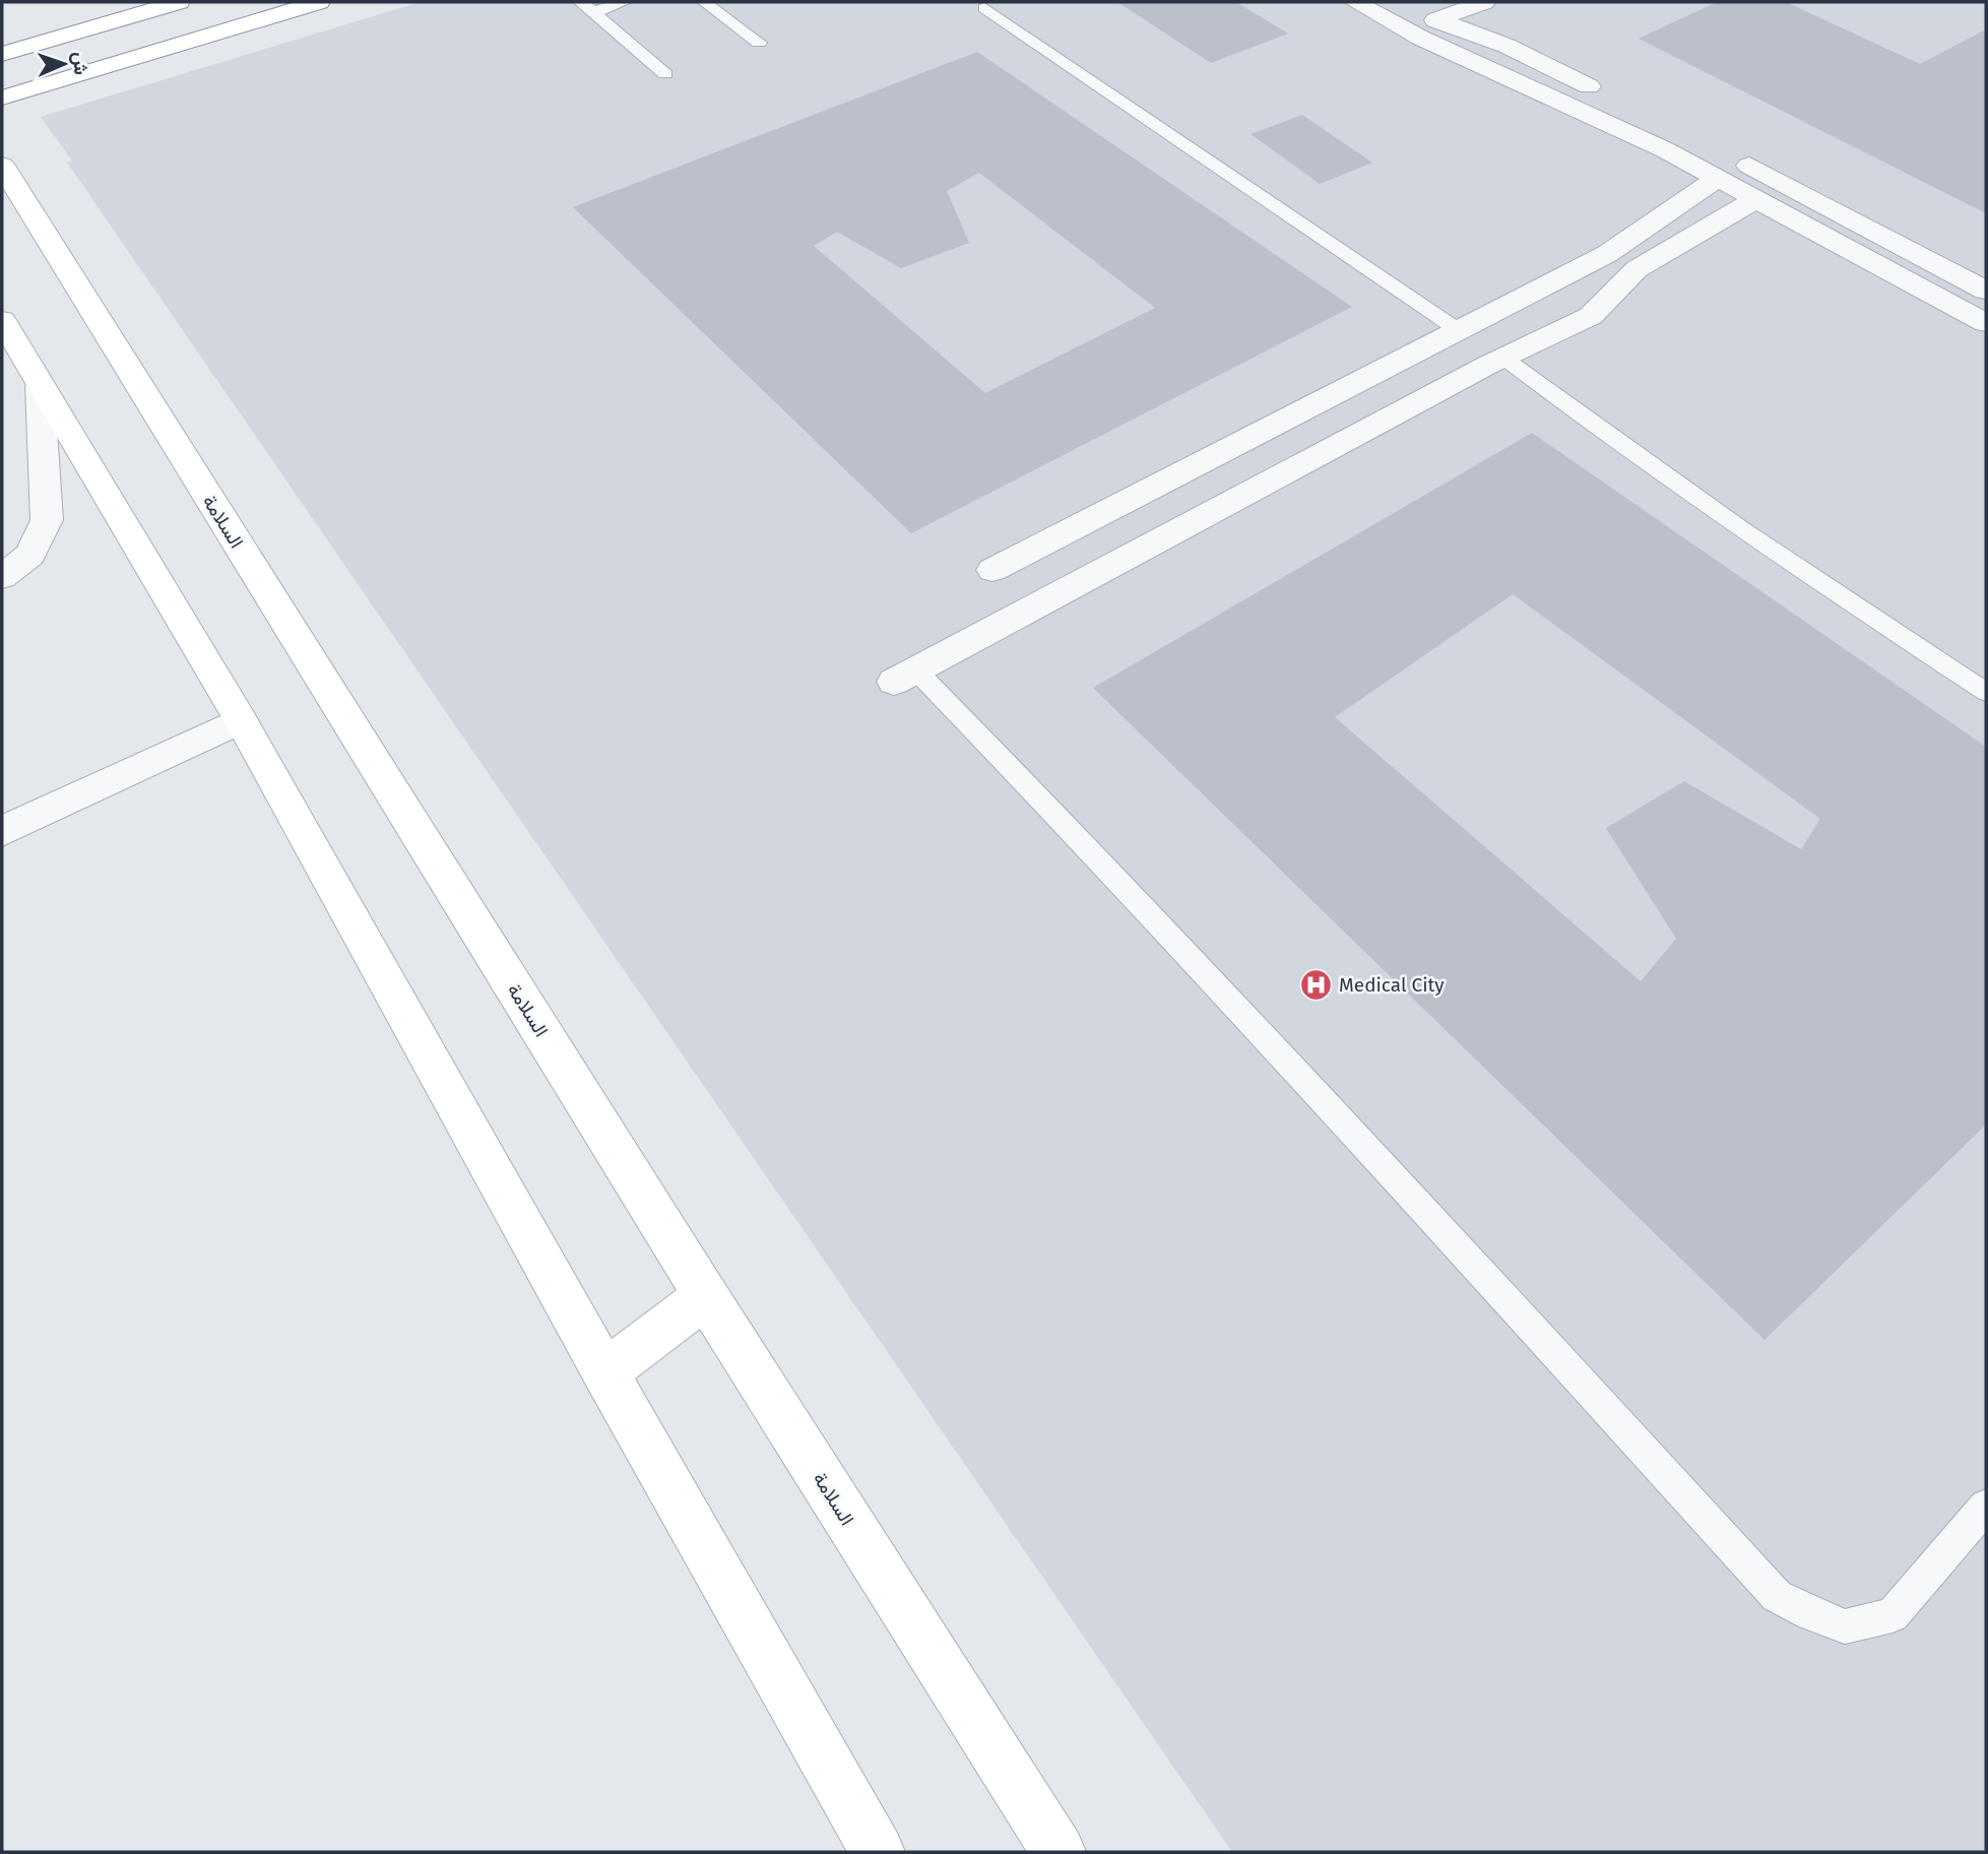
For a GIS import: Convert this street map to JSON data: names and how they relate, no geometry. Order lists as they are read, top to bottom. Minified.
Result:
{"streets":{"main road":["السلامة"]},"places":{"hospital":["Medical City"]},"north":"right"}
